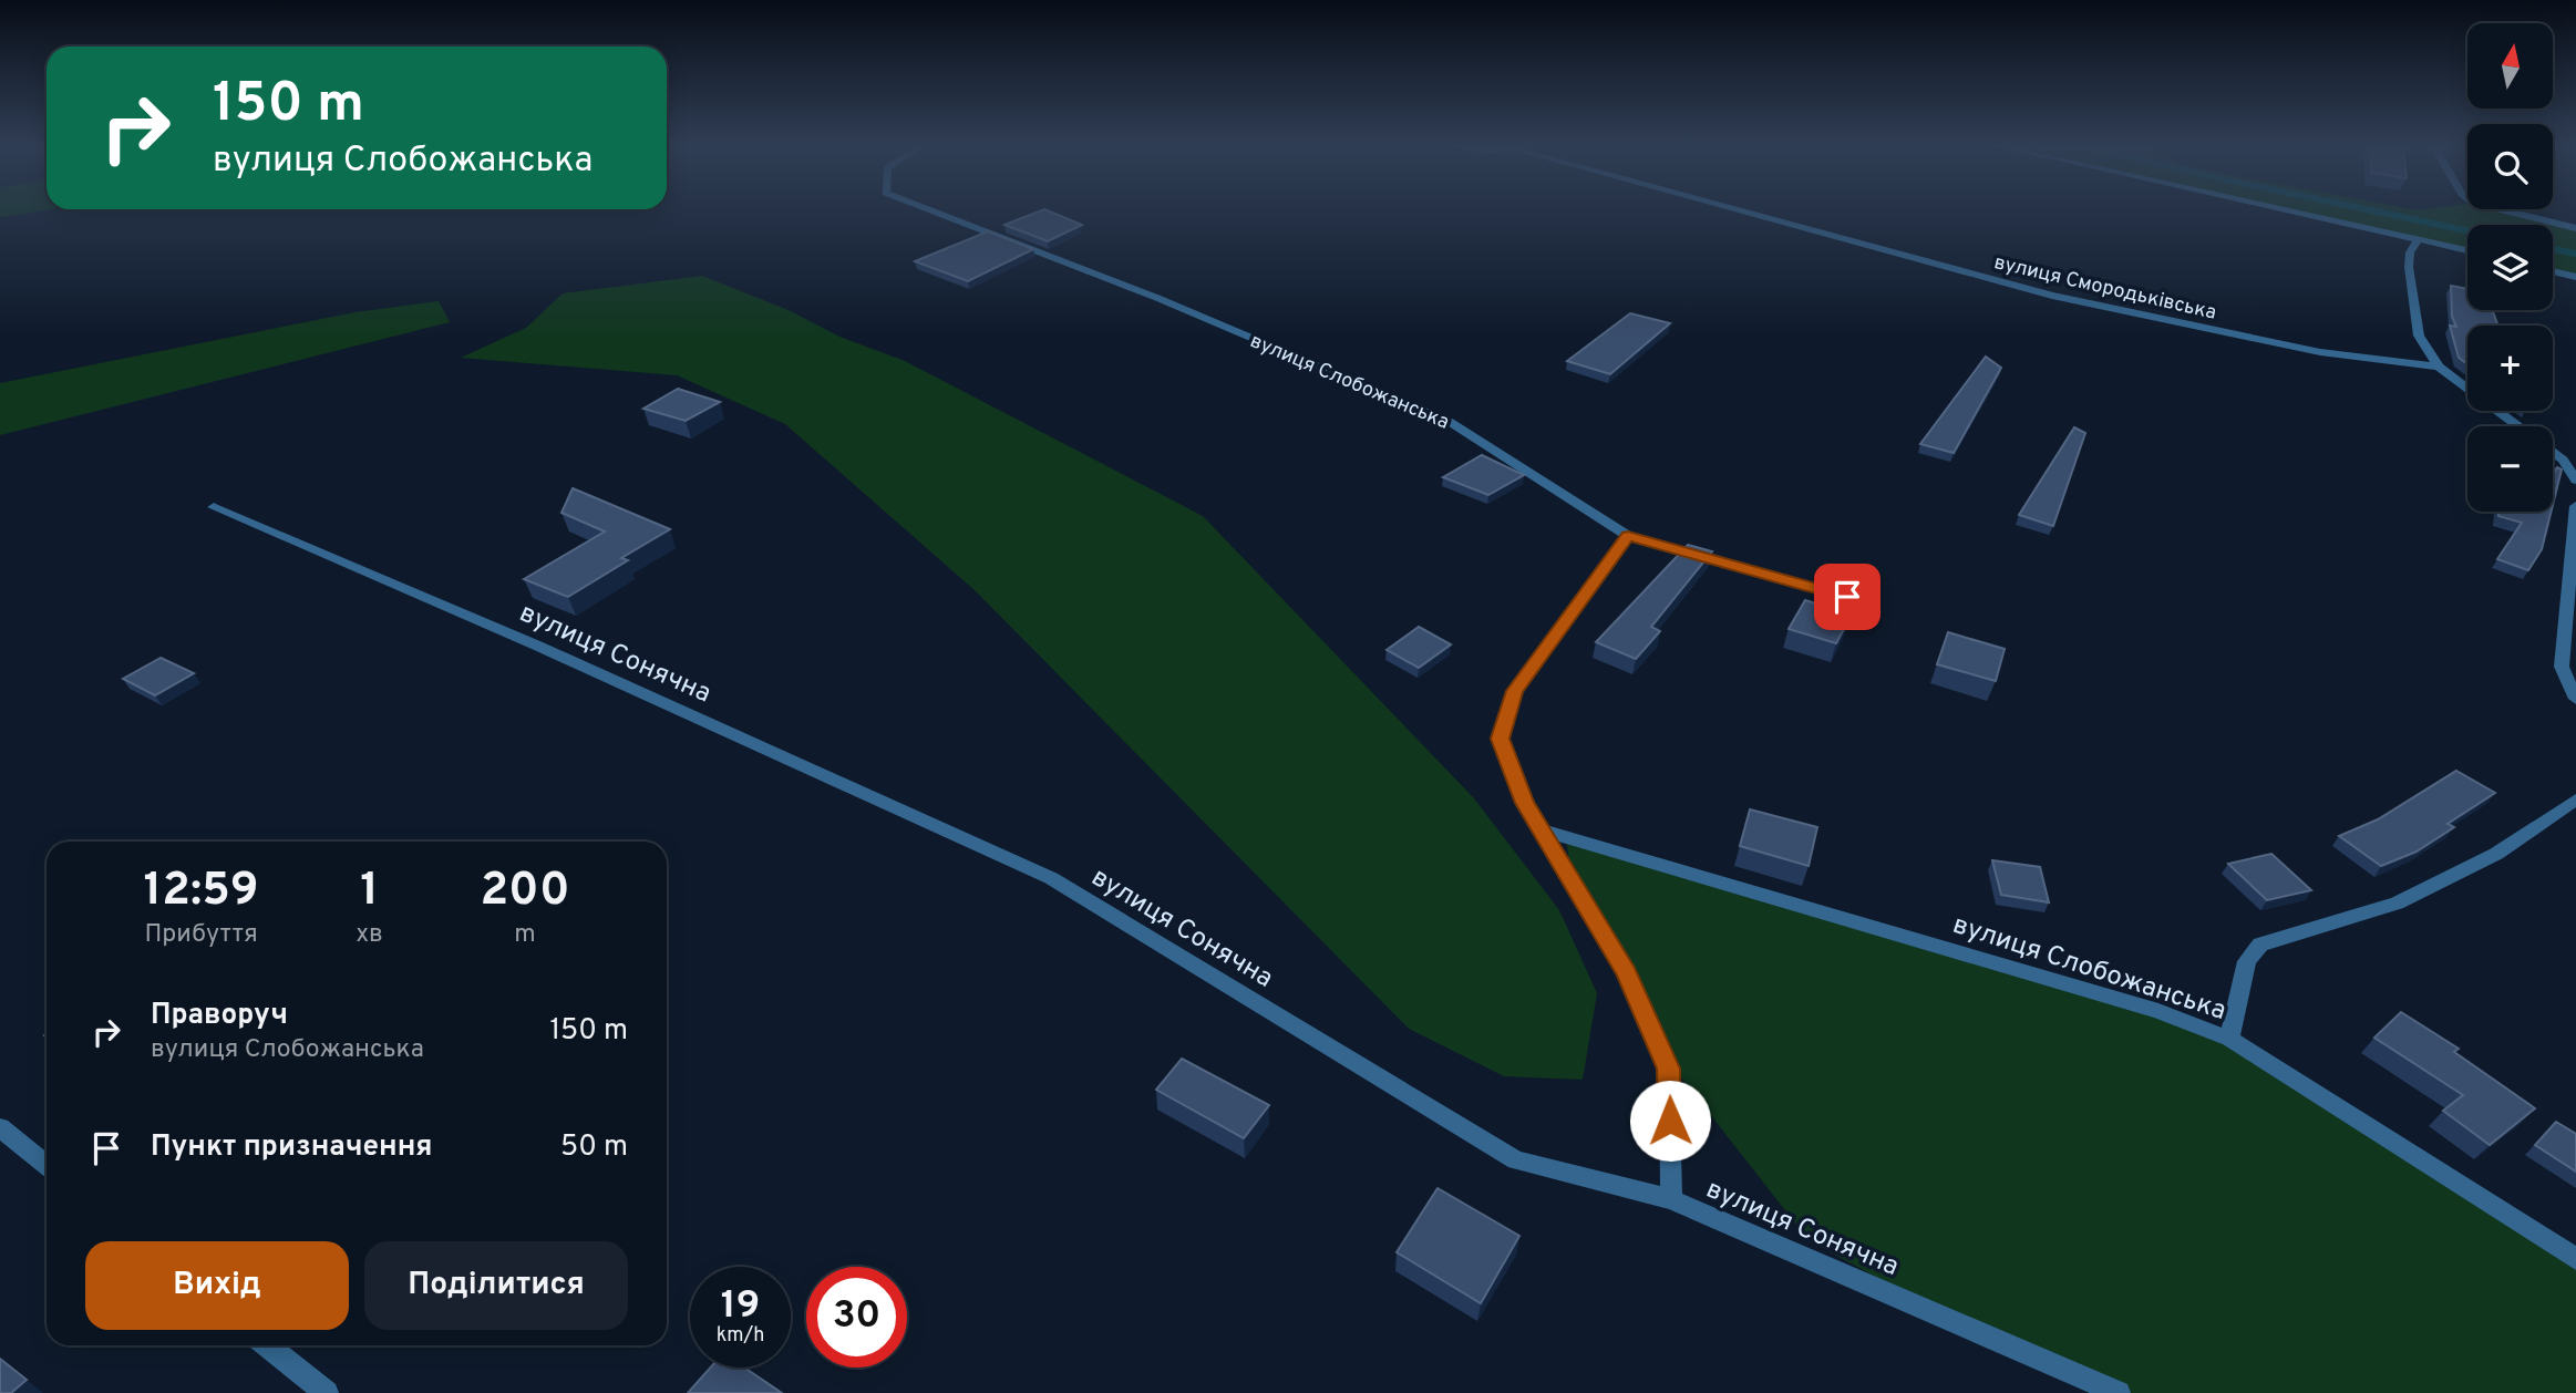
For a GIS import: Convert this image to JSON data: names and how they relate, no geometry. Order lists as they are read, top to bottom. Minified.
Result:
{"streets":{"street":["вулиця Смородьківська","вулиця Слобожанська","вулиця Сонячна"]},"north":"top","page":{"map_buttons":["+","−"],"turn":["150 m","вулиця Слобожанська"],"eta":["12:59","Прибуття","1","хв","200","m"],"list":[{"name":"Праворуч","note":"вулиця Слобожанська","value":"150 m"},{"name":"Пункт призначення","value":"50 m"}],"buttons":["Вихід","Поділитися"],"speed":"19 km/h","limit":"30"}}
